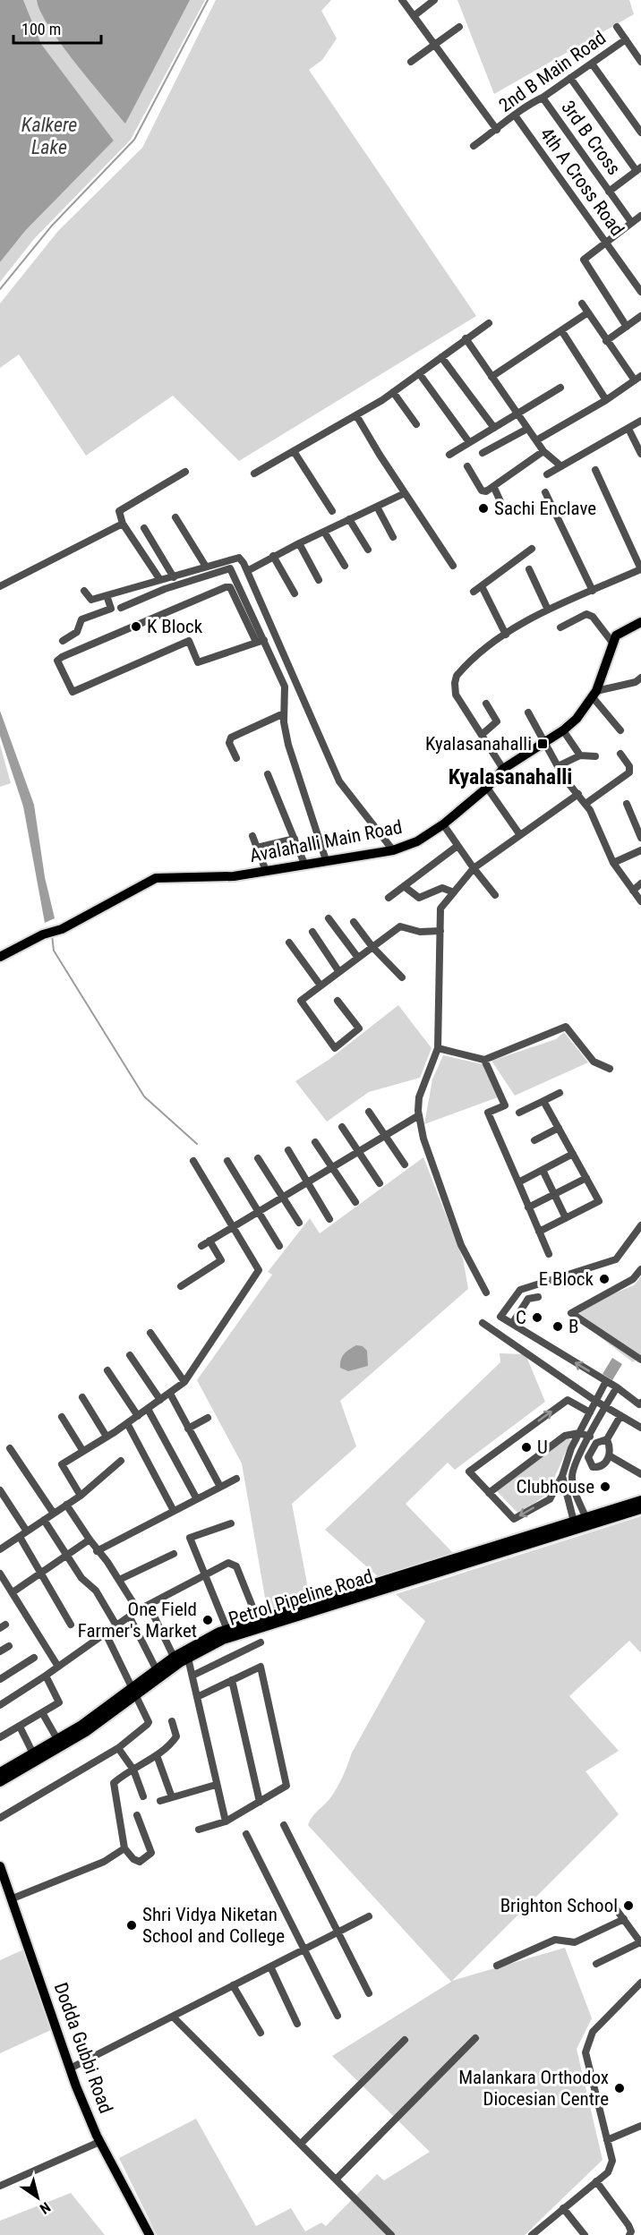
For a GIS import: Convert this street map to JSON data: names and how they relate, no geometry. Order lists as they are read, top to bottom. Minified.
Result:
{"streets":{"main road":["Avalahalli Main Road","Petrol Pipeline Road","Dodda Gubbi Road"],"street":["2nd B Main Road","3rd B Cross","4th A Cross Road"]},"crossings":[["2nd B Main Road","3rd B Cross"],["2nd B Main Road","4th A Cross Road"]],"districts":["Kyalasanahalli"],"water":["Kalkere Lake"],"places":{"other":["Sachi Enclave","K Block","E Block","C","B","U","Clubhouse","One Field Farmer's Market","Brighton School","Shri Vidya Niketan School and College","Malankara Orthodox Diocesian Centre"],"transit":["Kyalasanahalli"]},"scale_bar":"100 m","north":"bottom right"}
